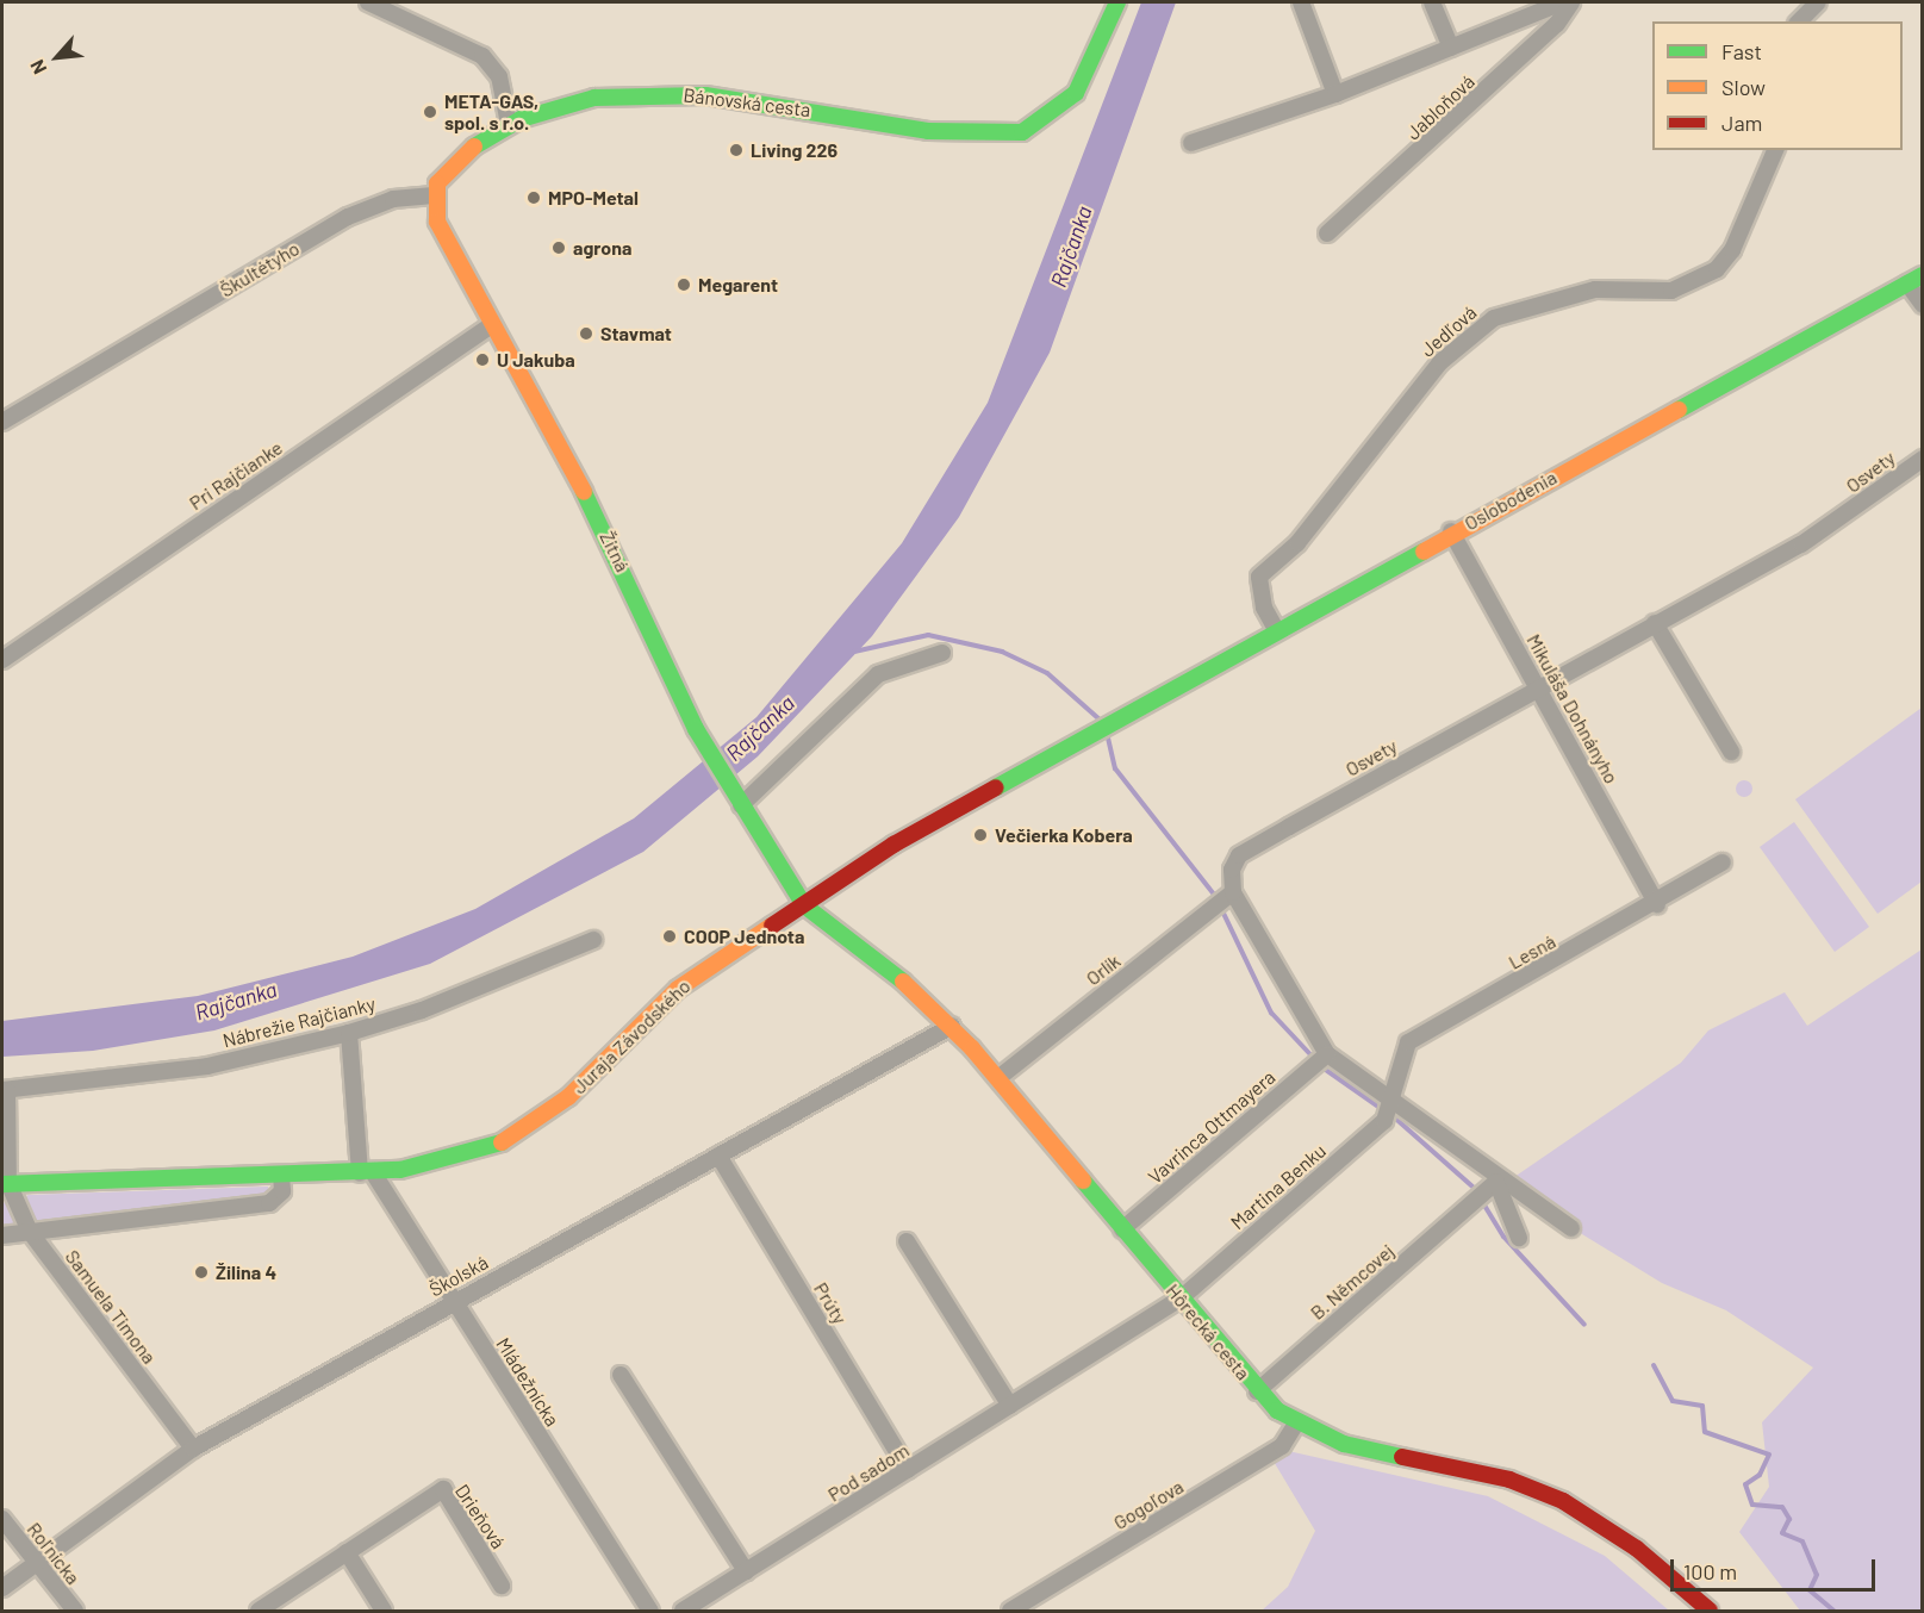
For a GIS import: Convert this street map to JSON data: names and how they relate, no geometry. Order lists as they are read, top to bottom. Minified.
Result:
{"streets":{"street":["Bánovská cesta","Jabloňová","Škultétyho","Jedľová","Osvety","Pri Rajčianke","Oslobodenia","Žitná","Mikuláša Dohnányho","Lesná","Orlík","Nábrežie Rajčianky","Juraja Závodského","Vavrinca Ottmayera","Martina Benku","Školská","B. Němcovej","Prúty","Samuela Timona","Hôrecká cesta","Mládežnícka","Pod sadom","Gogoľova","Drieňová","Roľnícka"]},"crossings":[["Škultétyho","Žitná"],["Jedľová","Oslobodenia"],["Osvety","Mikuláša Dohnányho"],["Osvety","Orlík"],["Pri Rajčianke","Žitná"],["Oslobodenia","Mikuláša Dohnányho"],["Oslobodenia","Juraja Závodského"],["Žitná","Juraja Závodského"],["Žitná","Hôrecká cesta"],["Mikuláša Dohnányho","Lesná"],["Lesná","Martina Benku"],["Orlík","Hôrecká cesta"],["Juraja Závodského","Samuela Timona"],["Juraja Závodského","Hôrecká cesta"],["Juraja Závodského","Mládežnícka"],["Vavrinca Ottmayera","Hôrecká cesta"],["Martina Benku","Hôrecká cesta"],["Martina Benku","Pod sadom"],["Školská","Prúty"],["Školská","Samuela Timona"],["Školská","Hôrecká cesta"],["Školská","Mládežnícka"],["Školská","Roľnícka"],["B. Němcovej","Hôrecká cesta"],["Prúty","Pod sadom"],["Hôrecká cesta","Pod sadom"],["Hôrecká cesta","Gogoľova"]],"water":["Rajčanka"],"places":["META-GAS, spol. s r.o.","Living 226","MPO-Metal","agrona","Megarent","Stavmat","U Jakuba","Večierka Kobera","COOP Jednota","Žilina 4"],"legend":["Fast","Slow","Jam"],"scale_bar":"100 m","north":"bottom left"}
